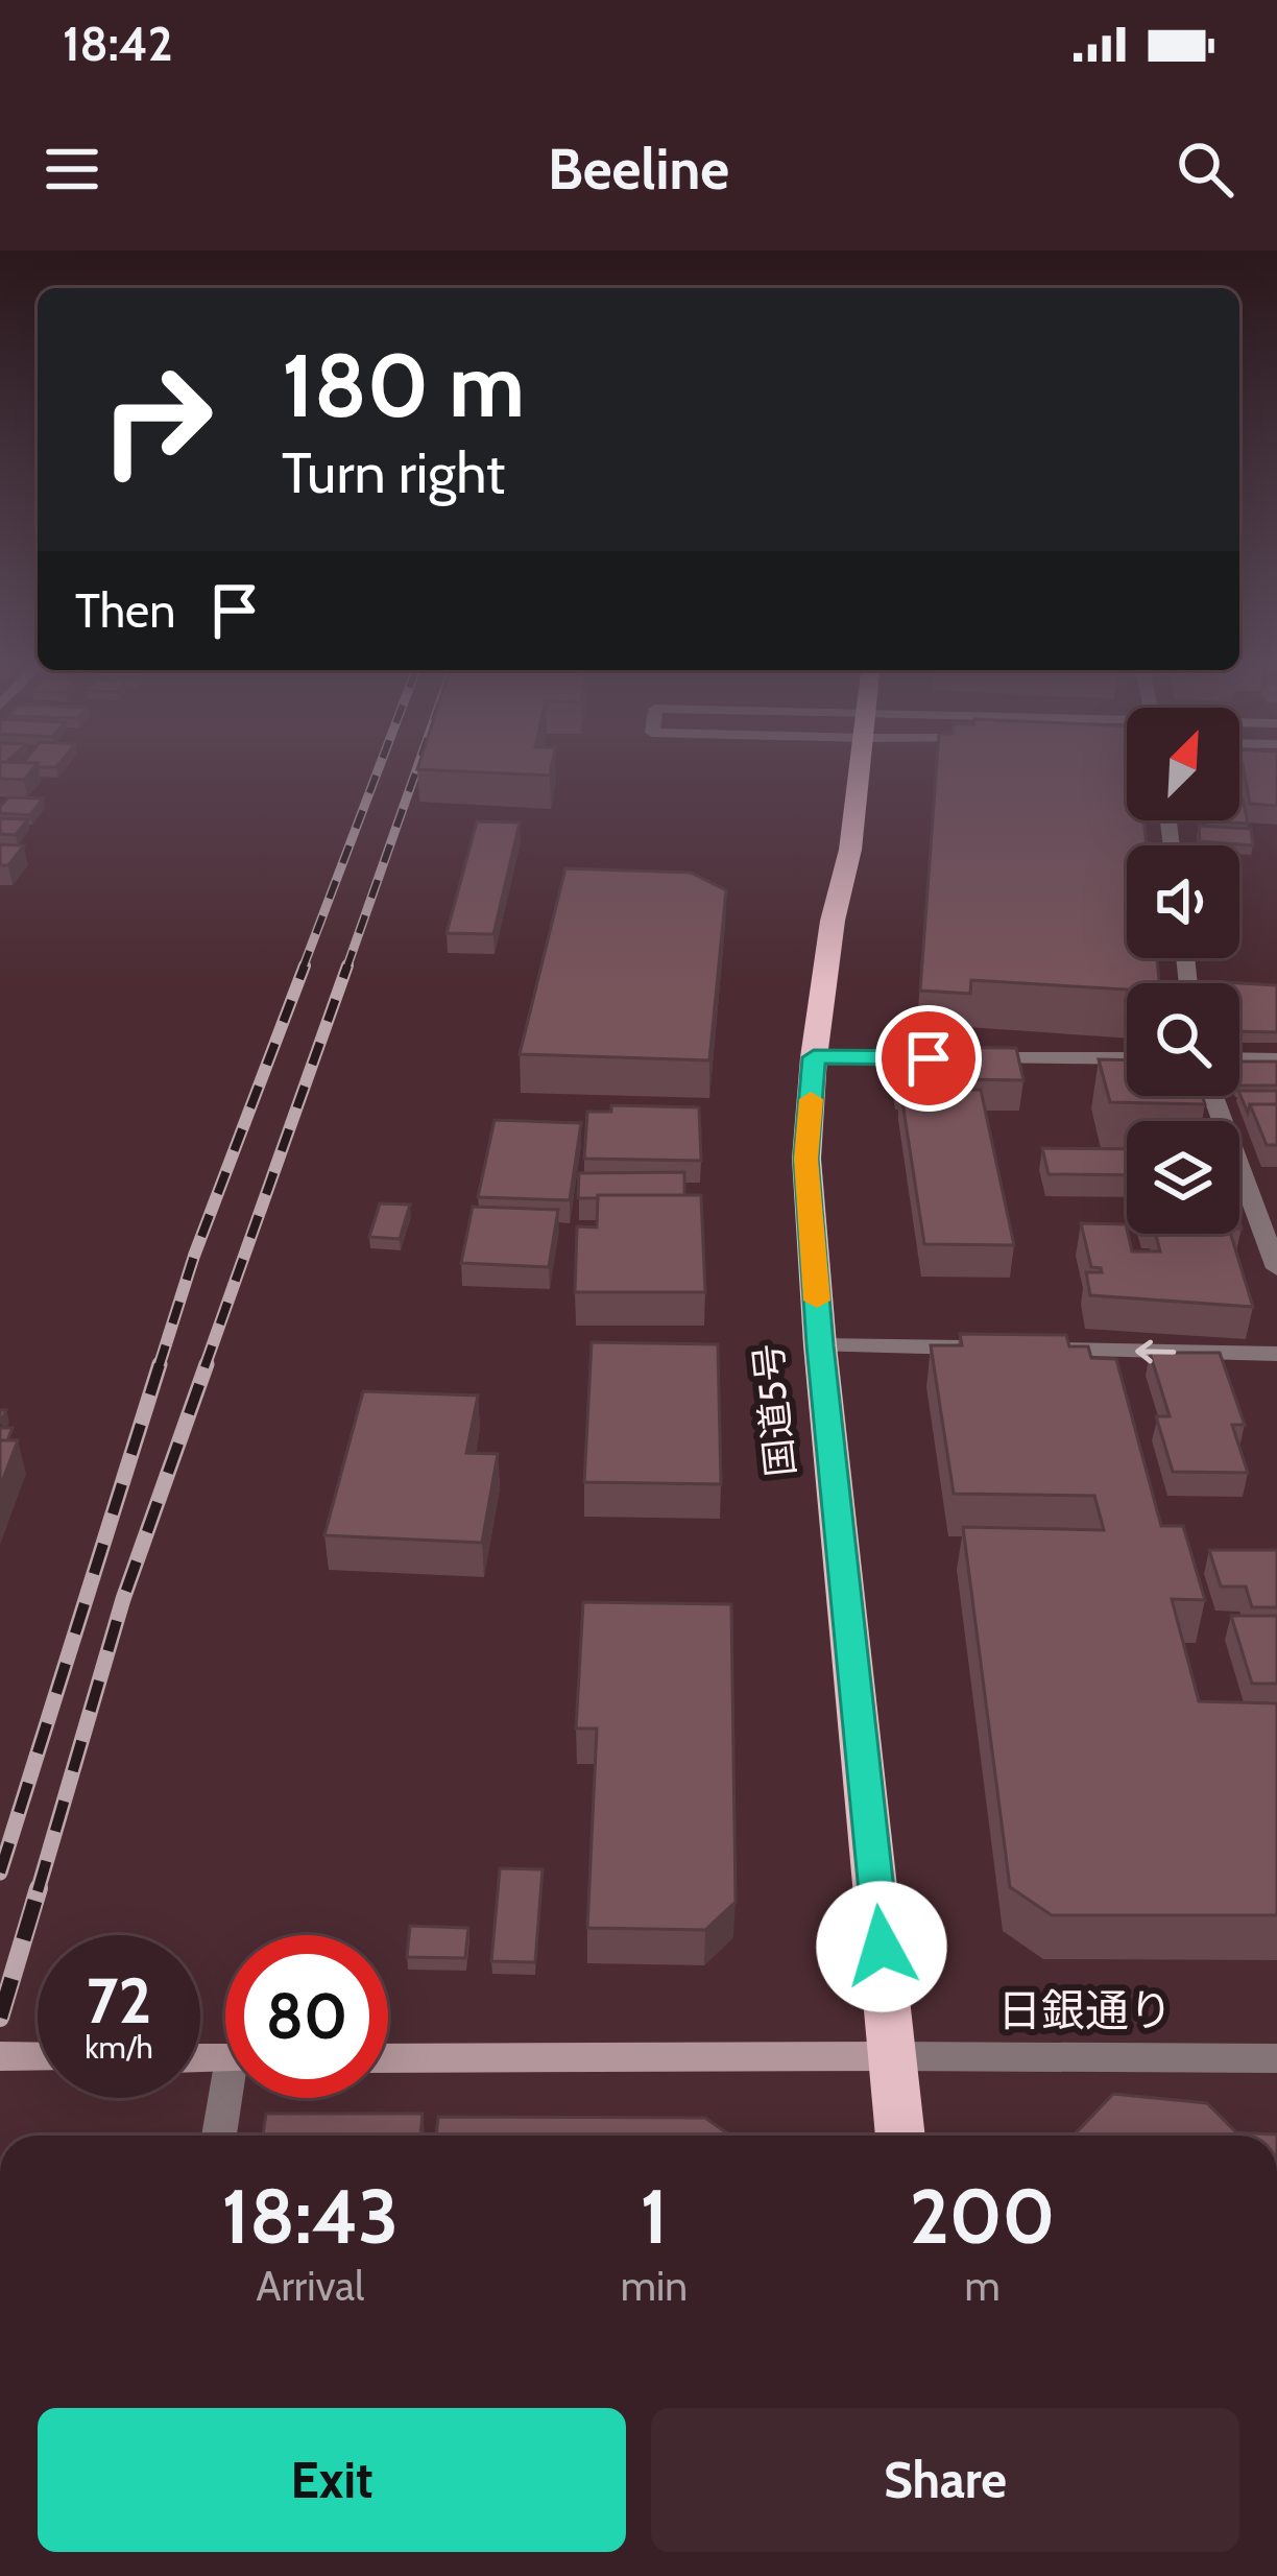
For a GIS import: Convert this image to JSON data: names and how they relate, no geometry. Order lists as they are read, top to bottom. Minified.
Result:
{"streets":{"highway":["国道5号"],"street":["日銀通り"]},"crossings":[["国道5号","日銀通り"]],"north":"top right","page":{"status":"18:42","header":"Beeline","turn":["180 m","Turn right"],"then":"Then","speed":"72 km/h","limit":"80","eta":["18:43","Arrival","1","min","200","m"],"buttons":["Exit","Share"]}}
